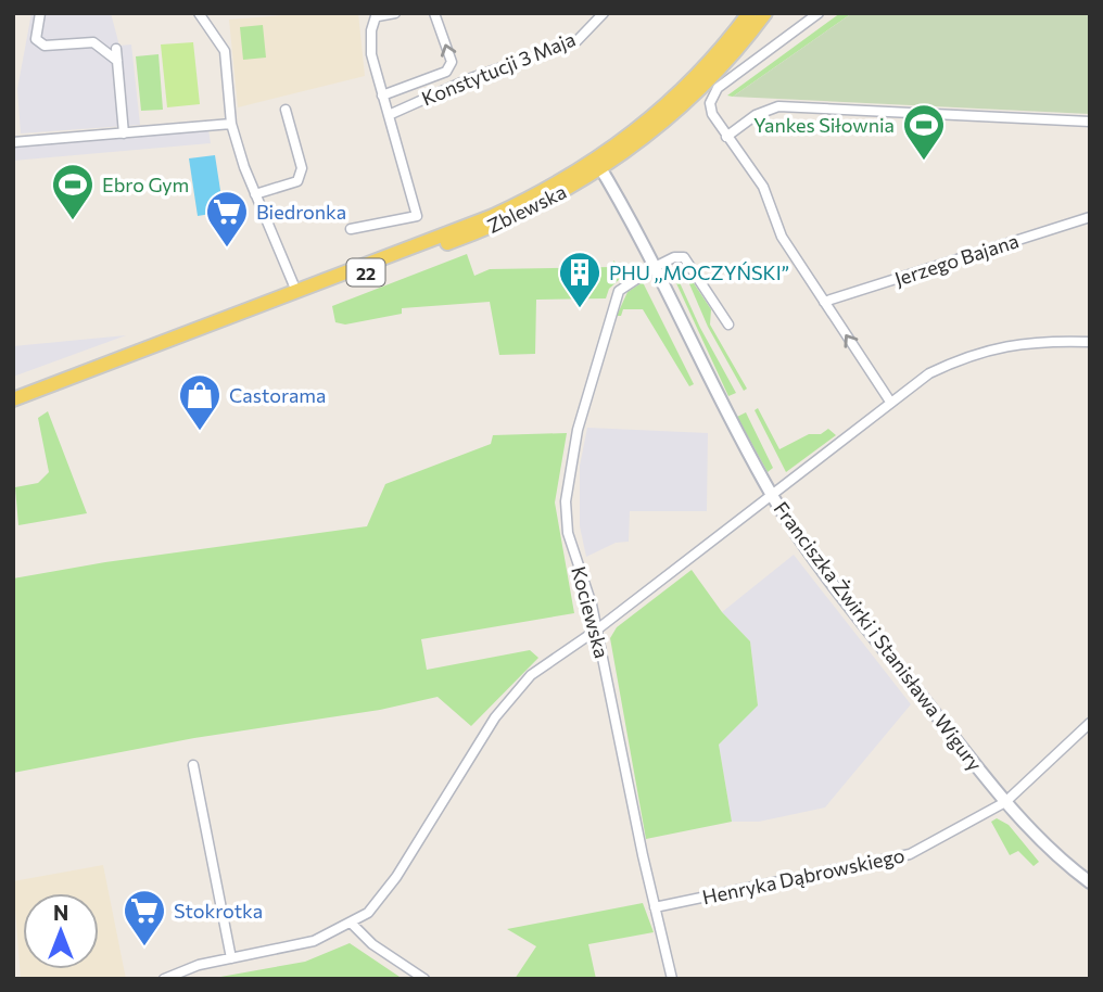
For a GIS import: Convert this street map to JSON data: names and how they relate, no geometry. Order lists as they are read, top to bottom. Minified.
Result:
{"streets":{"main road":["Zblewska","22","Franciszka Żwirki i Stanisława Wigury"],"street":["Konstytucji 3 Maja","Jerzego Bajana","Kociewska","Henryka Dąbrowskiego"]},"crossings":[["Zblewska","Franciszka Żwirki i Stanisława Wigury"],["Kociewska","Franciszka Żwirki i Stanisława Wigury"],["Kociewska","Henryka Dąbrowskiego"],["Franciszka Żwirki i Stanisława Wigury","Henryka Dąbrowskiego"]],"places":{"sports":["Yankes Siłownia","Ebro Gym"],"supermarket":["Biedronka","Stokrotka"],"building":["PHU ,,MOCZYŃSKI”"],"shop":["Castorama"]},"north":"top"}
